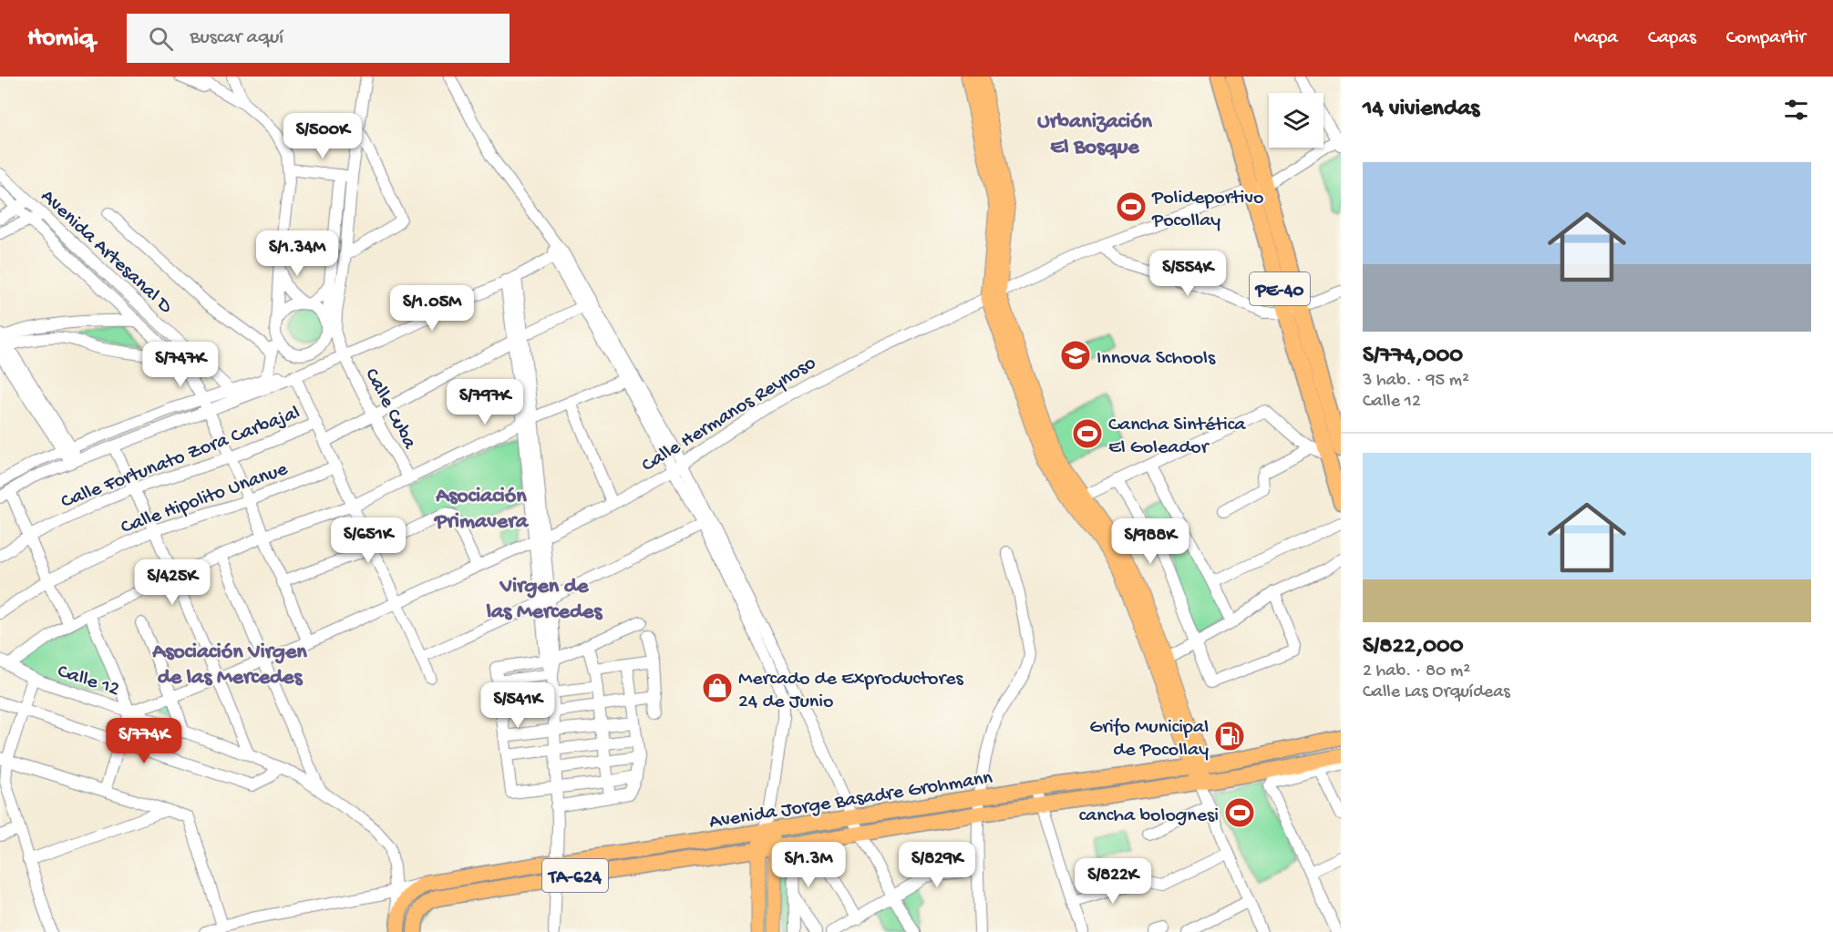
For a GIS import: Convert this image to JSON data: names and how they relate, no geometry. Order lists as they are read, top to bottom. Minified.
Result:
{"streets":{"highway":["PE-40","Avenida Jorge Basadre Grohmann","TA-624"],"street":["Avenida Artesanal D","Calle Cuba","Calle Hermanos Reynoso","Calle Fortunato Zora Carbajal","Calle Hipolito Unanue","Calle 12"]},"crossings":[["Avenida Artesanal D","Calle Hermanos Reynoso"],["Avenida Artesanal D","Calle Fortunato Zora Carbajal"],["Avenida Artesanal D","Calle Hipolito Unanue"],["PE-40","Calle Hermanos Reynoso"],["Calle Hermanos Reynoso","Calle 12"]],"districts":["Urbanización El Bosque","Asociación Primavera","Virgen de las Mercedes","Asociación Virgen de las Mercedes"],"places":{"sports":["Polideportivo Pocollay","Cancha Sintética El Goleador","cancha bolognesi"],"school or university":["Innova Schools"],"shop":["Mercado de Exproductores 24 de Junio"],"fuel station":["Grifo Municipal de Pocollay"]},"page":{"header":"Homiq","search":"Buscar aquí","nav":["Mapa","Capas","Compartir"],"heading":"14 viviendas","price":["S/500K","S/1.34M","S/554K","S/1.05M","S/747K","S/797K","S/651K","S/988K","S/425K","S/541K","S/774K","S/1.3M","S/829K","S/822K"],"list":[{"name":"S/774,000","note":"3 hab. · 95 m² · Calle 12"},{"name":"S/822,000","note":"2 hab. · 80 m² · Calle Las Orquídeas"}]}}
